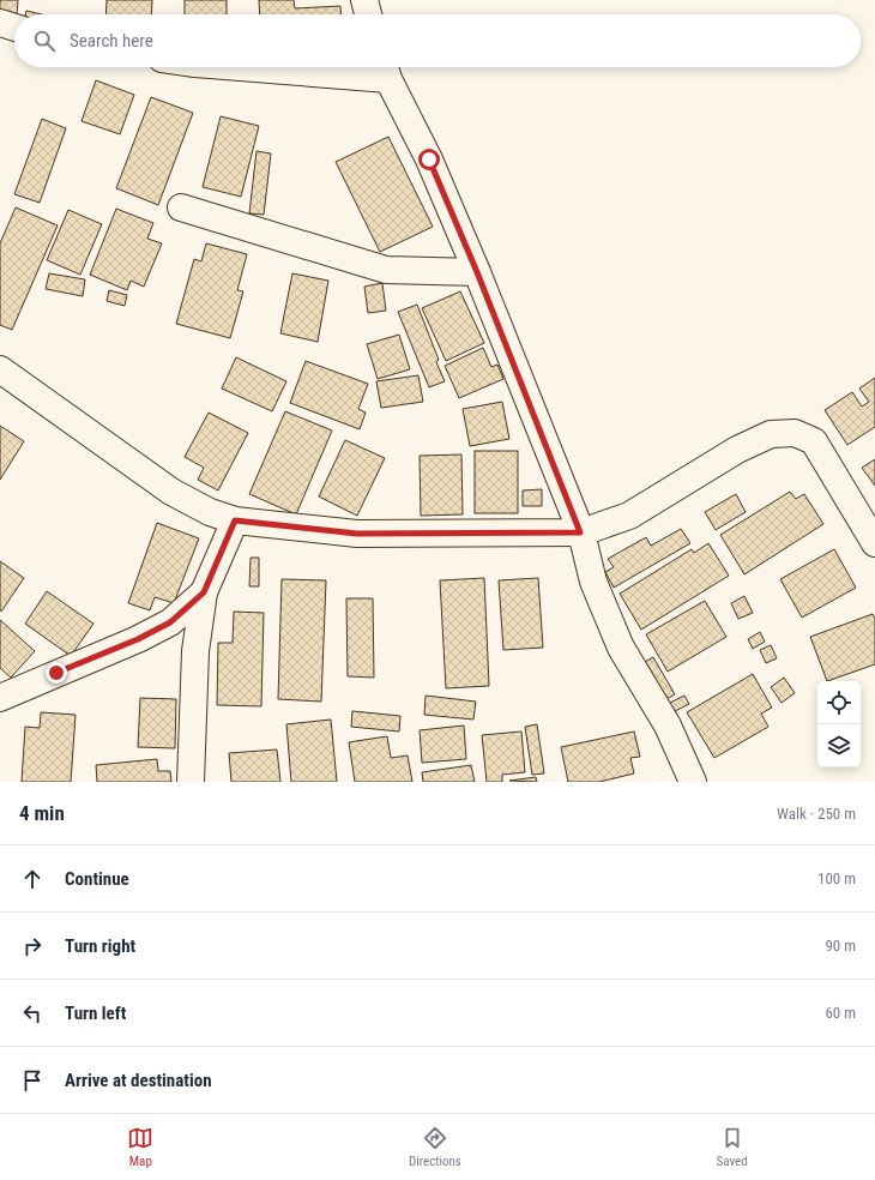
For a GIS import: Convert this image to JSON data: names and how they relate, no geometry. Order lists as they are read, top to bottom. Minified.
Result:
{"page":{"search":"Search here","heading":["4 min","Walk · 250 m"],"list":[["Continue","100 m"],["Turn right","90 m"],["Turn left","60 m"],"Arrive at destination"],"nav":["Map","Directions","Saved"]}}
